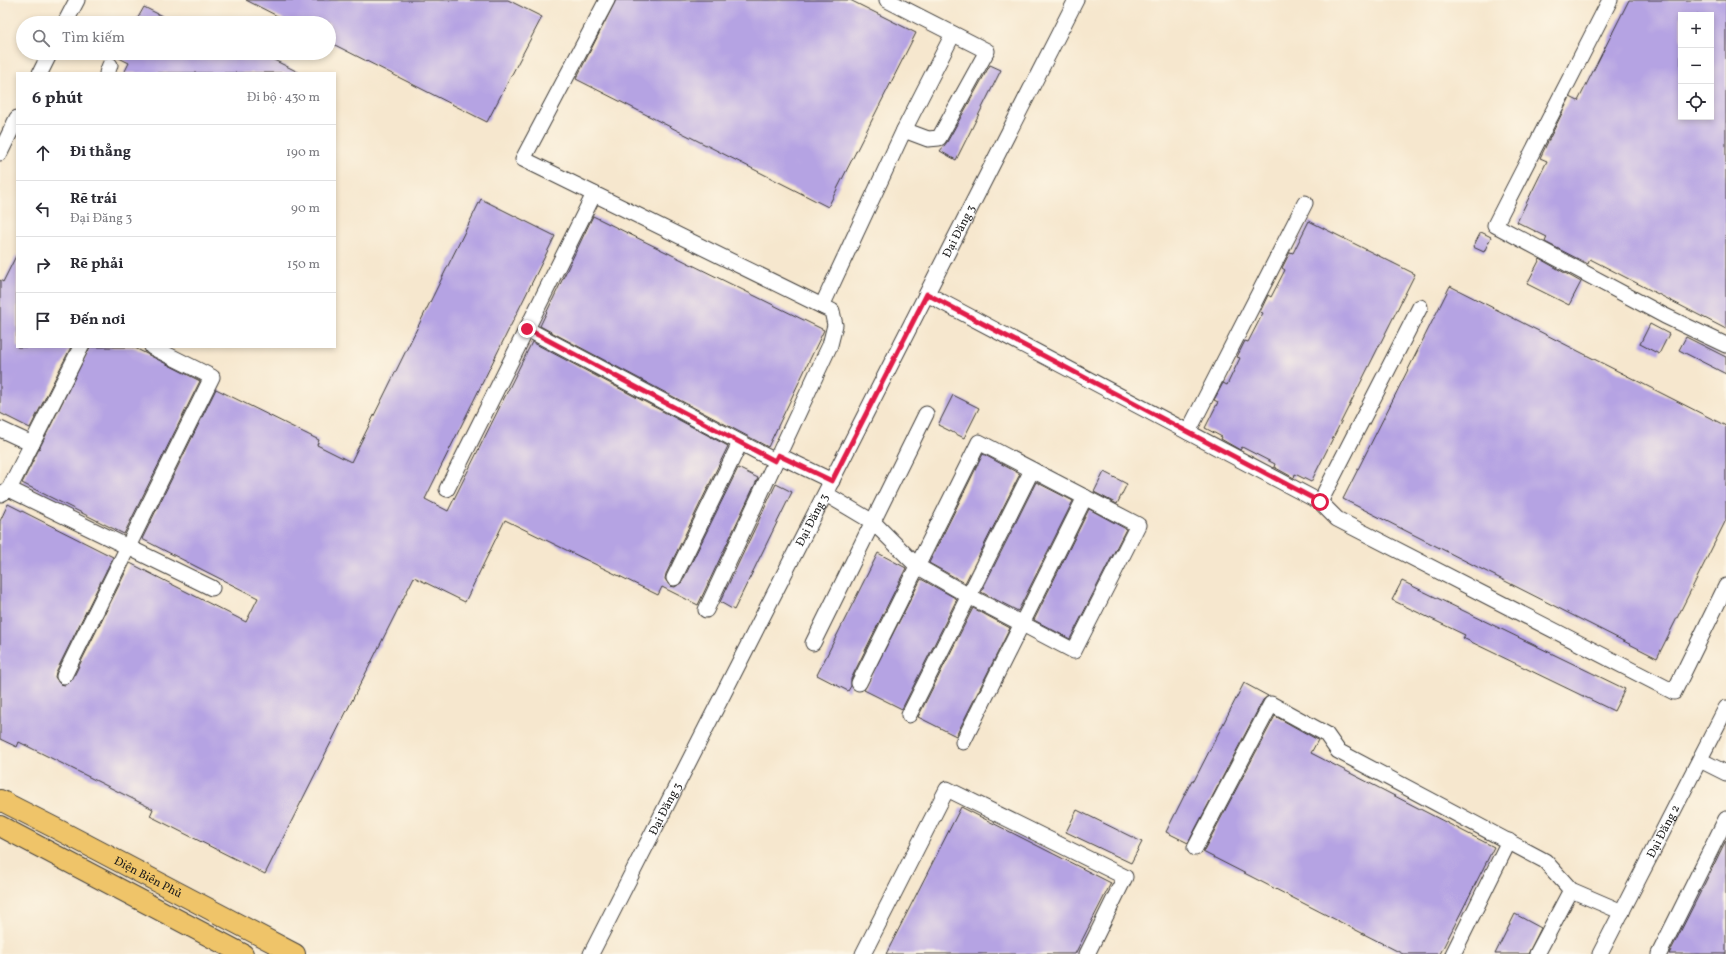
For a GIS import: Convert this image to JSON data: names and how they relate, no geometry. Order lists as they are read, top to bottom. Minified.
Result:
{"streets":{"main road":["Điện Biên Phủ"],"street":["Đại Đăng 3","Đại Đăng 2"]},"page":{"map_buttons":["+","−"],"search":"Tìm kiếm","heading":["6 phút","Đi bộ · 430 m"],"list":[["Đi thẳng","190 m"],["Rẽ trái","Đại Đăng 3","90 m"],["Rẽ phải","150 m"],"Đến nơi"]}}
